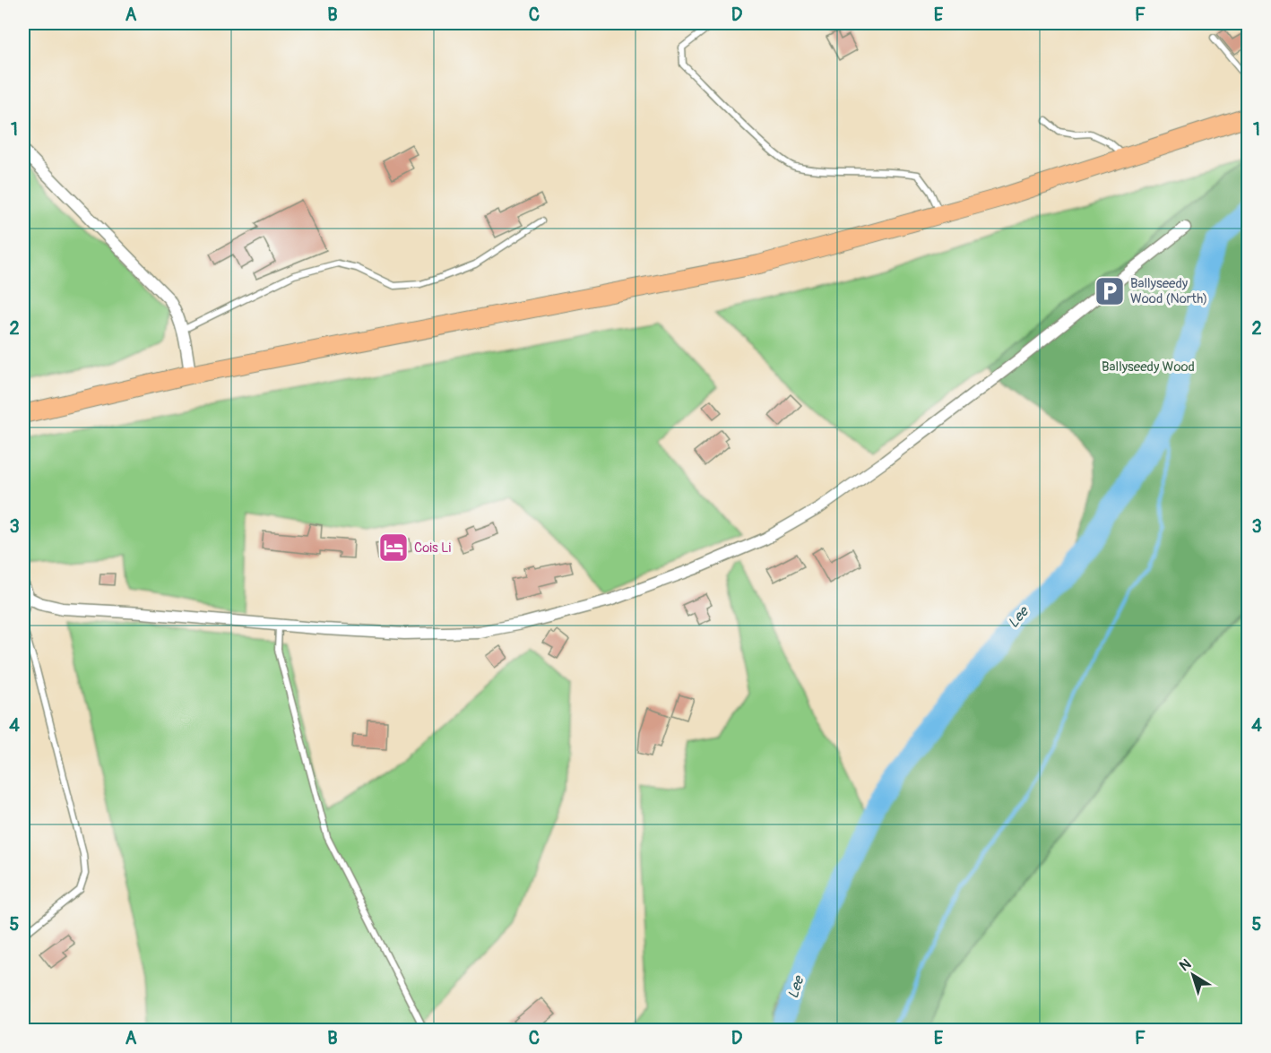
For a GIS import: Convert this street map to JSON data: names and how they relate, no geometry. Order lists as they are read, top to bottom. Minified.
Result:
{"water":["Lee"],"parks":["Ballyseedy Wood"],"places":{"parking":["Ballyseedy Wood (North)"],"hotel":["Cois Li"]},"north":"top left","grid":{"columns":["A","B","C","D","E","F"],"rows":["1","2","3","4","5"]}}
